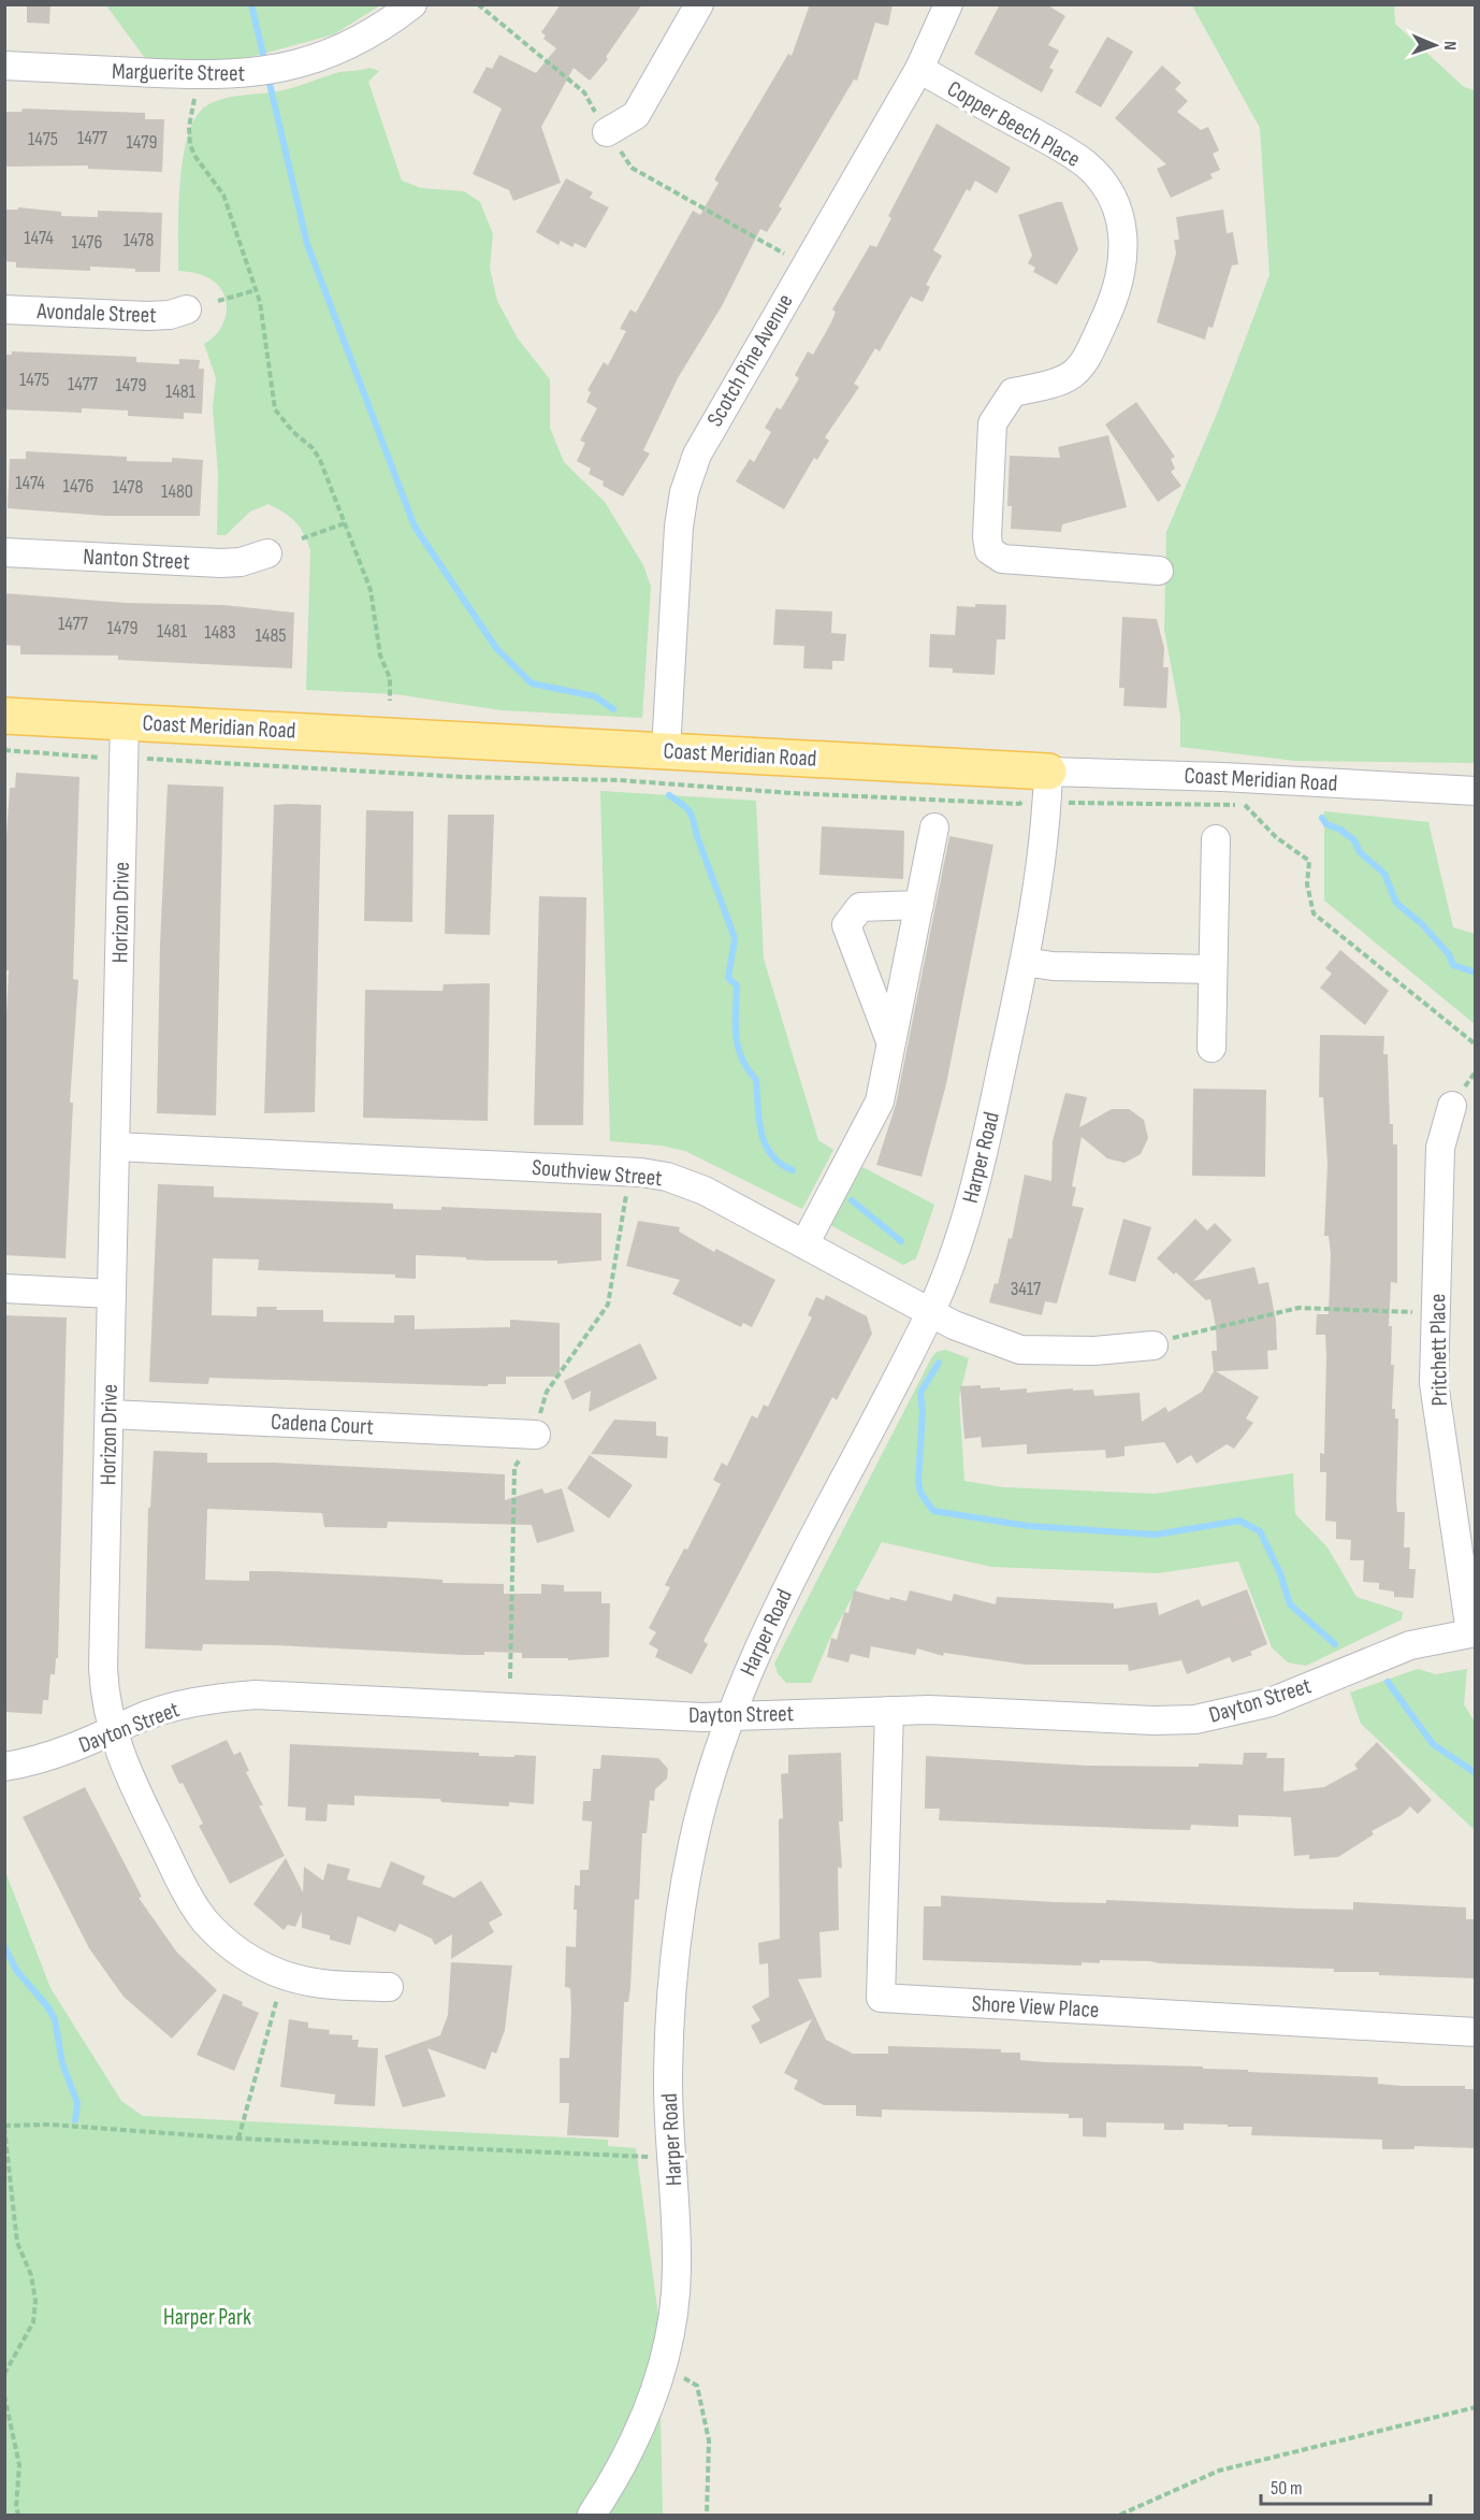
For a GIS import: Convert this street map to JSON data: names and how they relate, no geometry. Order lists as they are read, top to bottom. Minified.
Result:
{"streets":{"main road":["Coast Meridian Road"],"street":["Marguerite Street","Copper Beech Place","Avondale Street","Scotch Pine Avenue","Nanton Street","Horizon Drive","Harper Road","Southview Street","Pritchett Place","Cadena Court","Dayton Street","Shore View Place"]},"crossings":[["Copper Beech Place","Scotch Pine Avenue"],["Scotch Pine Avenue","Coast Meridian Road"],["Coast Meridian Road","Horizon Drive"],["Coast Meridian Road","Harper Road"],["Horizon Drive","Southview Street"],["Horizon Drive","Cadena Court"],["Horizon Drive","Dayton Street"],["Harper Road","Southview Street"],["Harper Road","Dayton Street"],["Pritchett Place","Dayton Street"],["Dayton Street","Shore View Place"]],"parks":["Harper Park"],"house_numbers":["1477","1475","1479","1474","1478","1476","1475","1477","1479","1481","1474","1476","1478","1480","1477","1479","1481","1483","1485","3417"],"scale_bar":"50 m","north":"right"}
